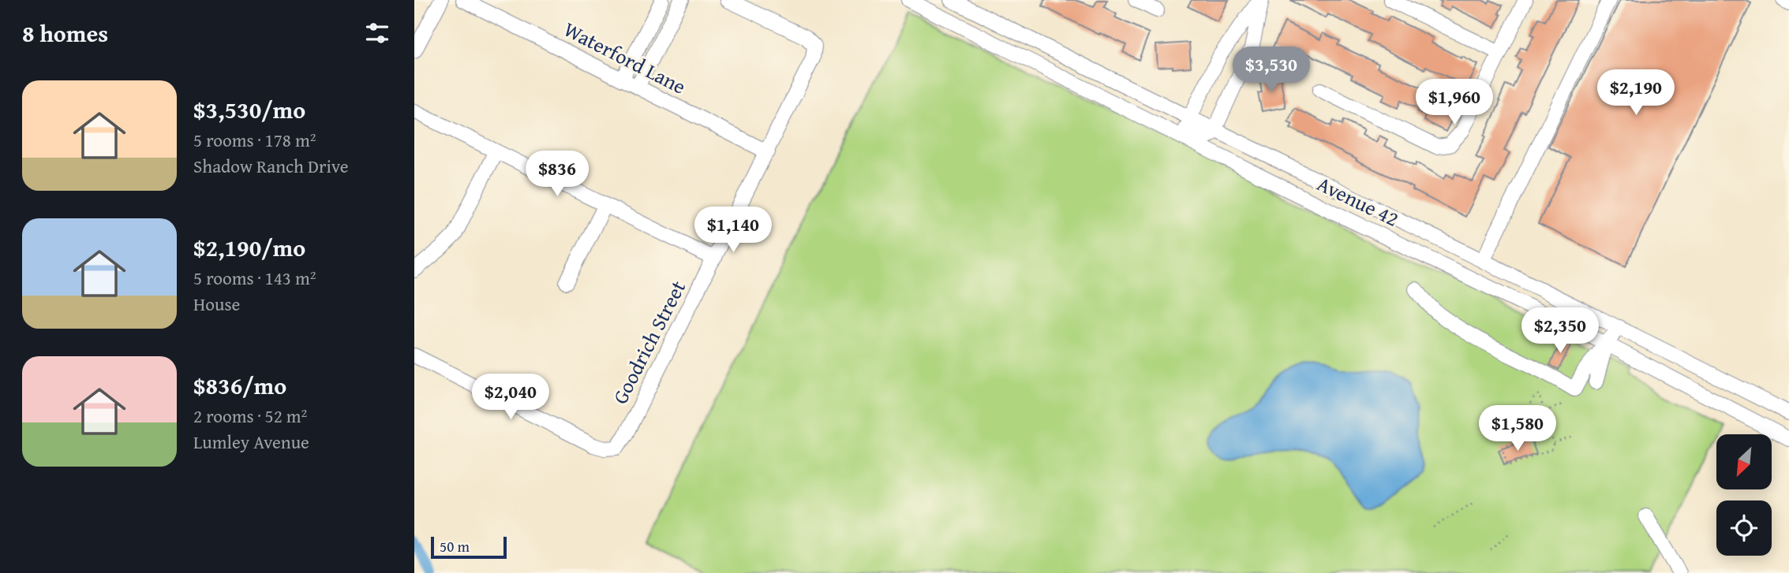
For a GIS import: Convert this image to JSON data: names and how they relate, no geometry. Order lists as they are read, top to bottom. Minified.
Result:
{"streets":{"street":["Waterford Lane","Avenue 42","Goodrich Street"]},"crossings":[["Waterford Lane","Goodrich Street"]],"scale_bar":"50 m","north":"bottom left","page":{"heading":"8 homes","price":["$3,530","$2,190","$1,960","$836","$1,140","$2,350","$2,040","$1,580"],"list":[{"name":"$3,530/mo","note":"5 rooms · 178 m² · Shadow Ranch Drive"},{"name":"$2,190/mo","note":"5 rooms · 143 m² · House"},{"name":"$836/mo","note":"2 rooms · 52 m² · Lumley Avenue"}],"scale":"50 m"}}
